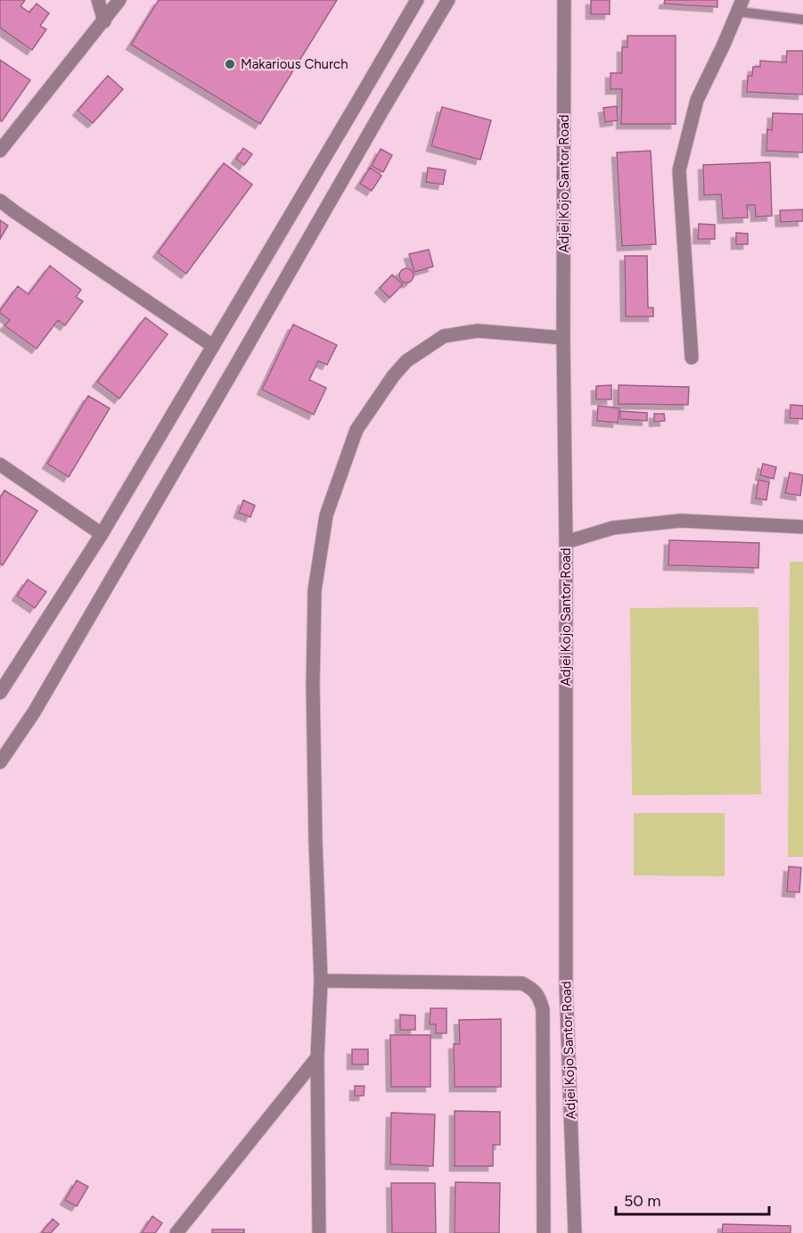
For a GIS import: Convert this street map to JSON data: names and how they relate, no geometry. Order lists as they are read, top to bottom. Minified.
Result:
{"streets":{"street":["Adjei Kojo Santor Road"]},"places":["Makarious Church"],"scale_bar":"50 m"}
